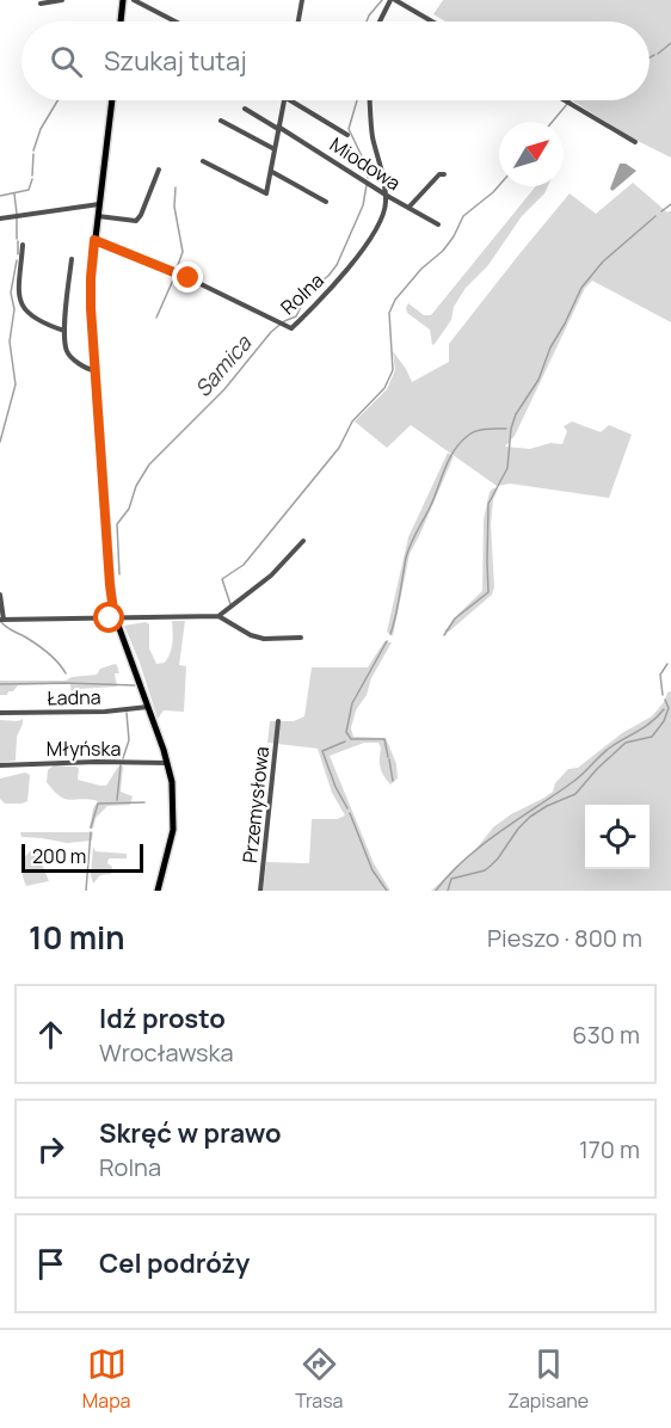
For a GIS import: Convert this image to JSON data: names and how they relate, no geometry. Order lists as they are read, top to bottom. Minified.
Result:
{"streets":{"street":["Miodowa","Rolna","Ładna","Młyńska","Przemysłowa"]},"crossings":[["Miodowa","Rolna"]],"water":["Samica"],"scale_bar":"200 m","north":"top right","page":{"search":"Szukaj tutaj","scale":"200 m","heading":["10 min","Pieszo · 800 m"],"list":[["Idź prosto","Wrocławska","630 m"],["Skręć w prawo","Rolna","170 m"],"Cel podróży"],"nav":["Mapa","Trasa","Zapisane"]}}
